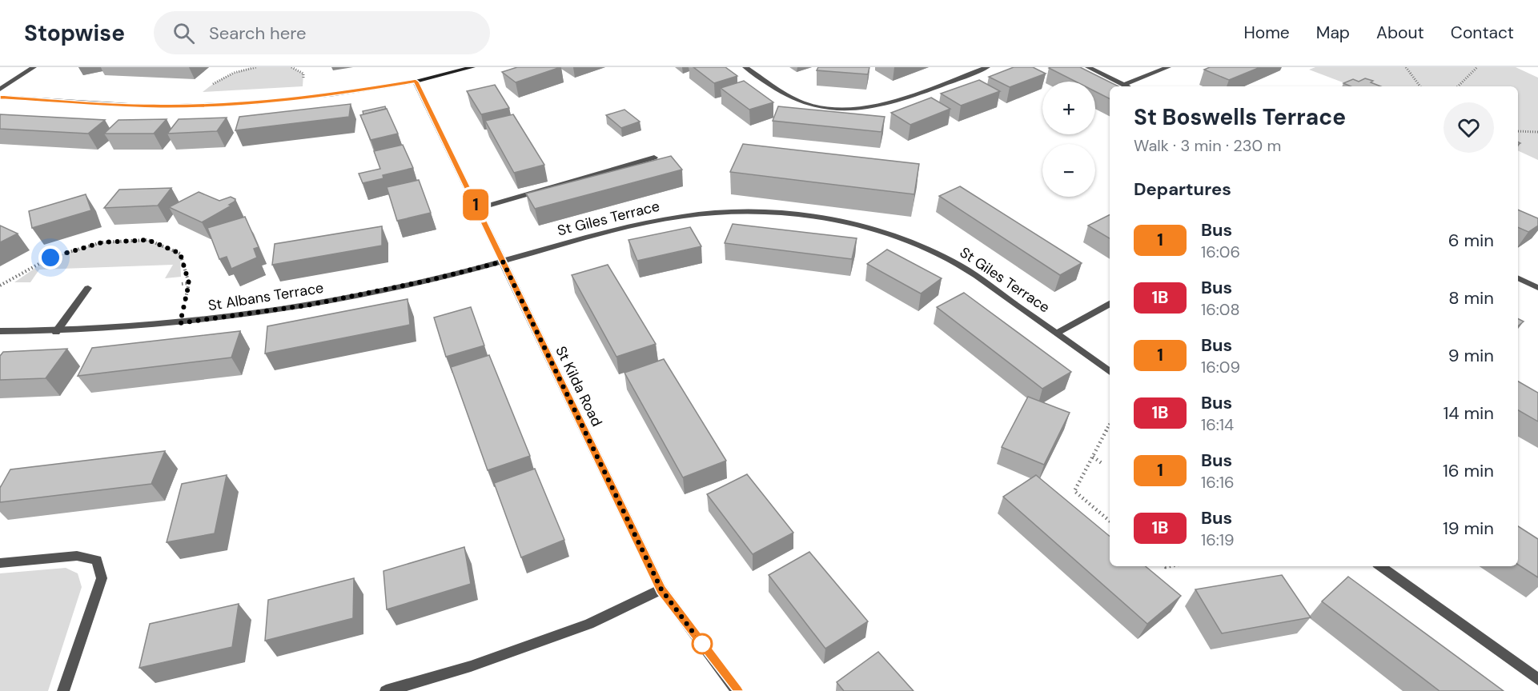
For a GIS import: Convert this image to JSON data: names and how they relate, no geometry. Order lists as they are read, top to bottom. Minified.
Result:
{"streets":{"street":["St Giles Terrace","St Albans Terrace","St Kilda Road"]},"crossings":[["St Giles Terrace","St Albans Terrace"],["St Giles Terrace","St Kilda Road"],["St Albans Terrace","St Kilda Road"]],"lines":["bus line 1"],"page":{"header":"Stopwise","search":"Search here","nav":["Home","Map","About","Contact"],"on_map":"1","map_buttons":["+","−"],"heading":[["St Boswells Terrace","Walk · 3 min · 230 m"],"Departures"],"list":[{"mark":"1","name":"Bus","note":"16:06","value":"6 min"},{"mark":"1B","name":"Bus","note":"16:08","value":"8 min"},{"mark":"1","name":"Bus","note":"16:09","value":"9 min"},{"mark":"1B","name":"Bus","note":"16:14","value":"14 min"},{"mark":"1","name":"Bus","note":"16:16","value":"16 min"},{"mark":"1B","name":"Bus","note":"16:19","value":"19 min"}]}}
